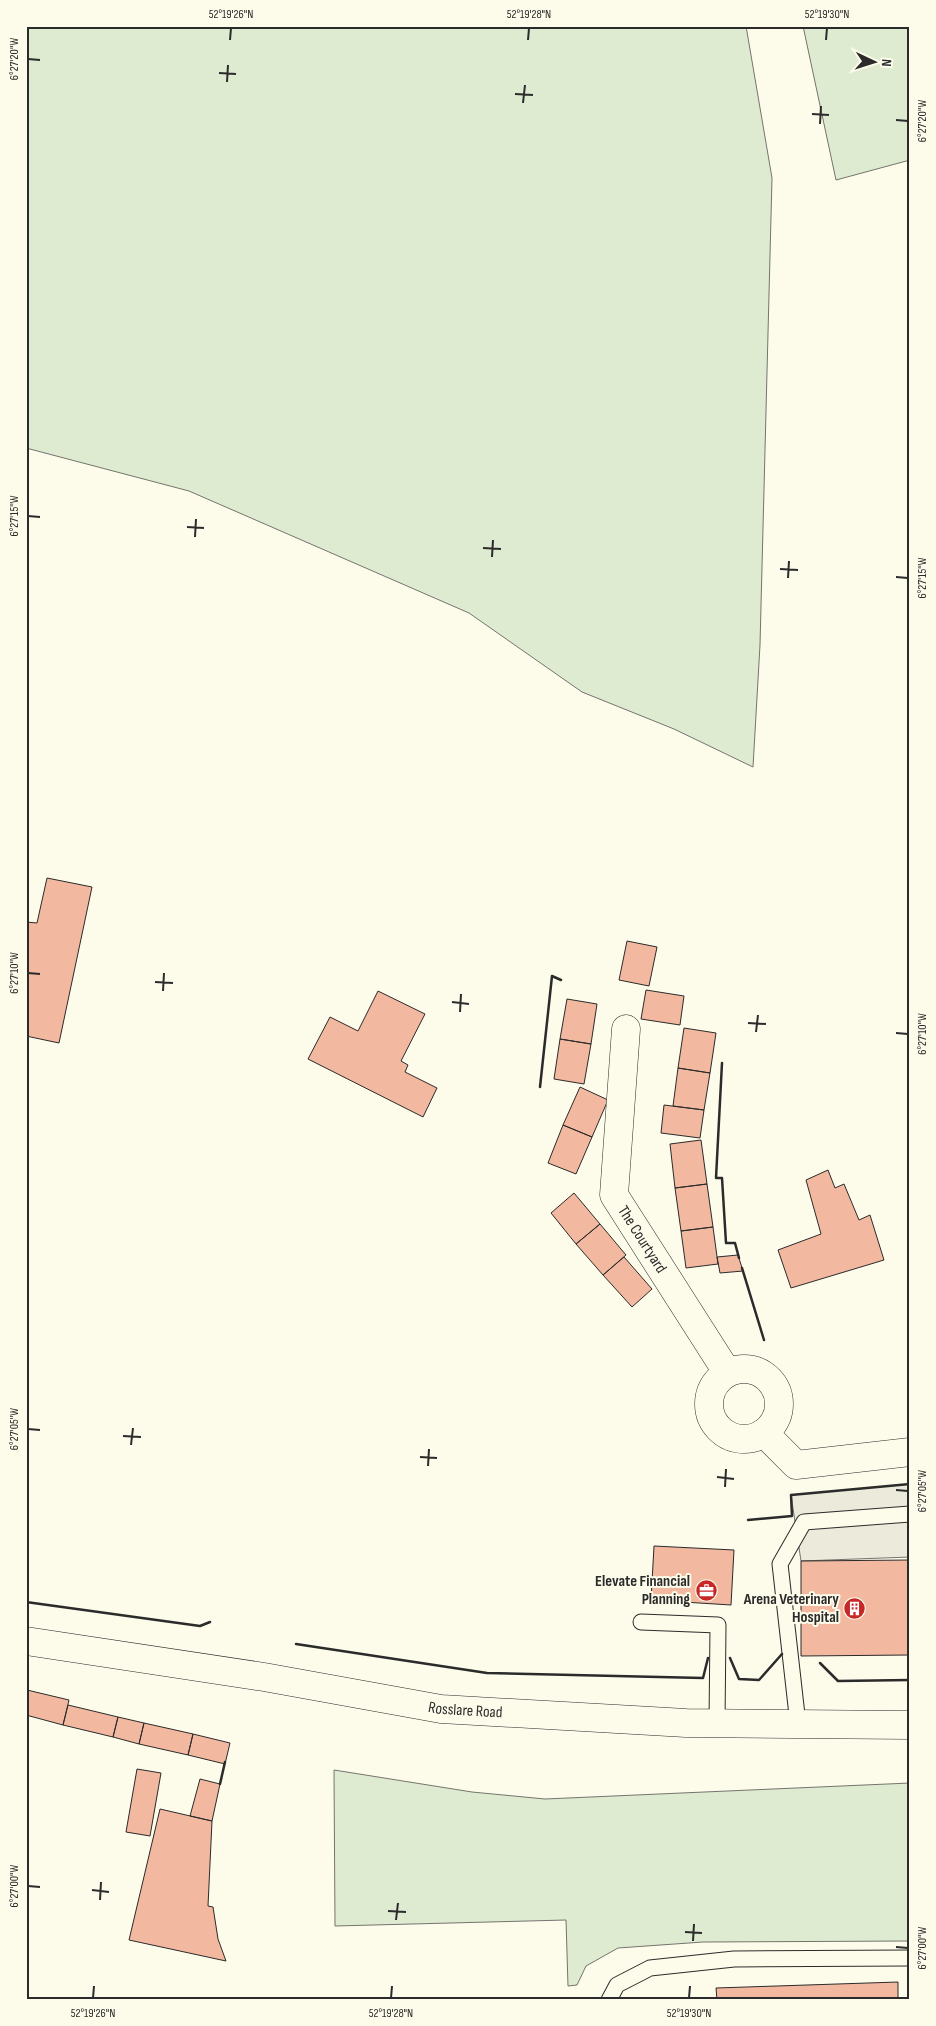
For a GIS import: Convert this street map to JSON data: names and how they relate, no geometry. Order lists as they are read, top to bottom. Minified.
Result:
{"streets":{"main road":["The Courtyard","Rosslare Road"]},"places":{"office":["Elevate Financial Planning"],"building":["Arena Veterinary Hospital"]},"north":"right","coordinates":["52°19'26\"N","52°19'28\"N","52°19'30\"N","6°27'20\"W","6°27'15\"W","6°27'10\"W","6°27'05\"W","6°27'00\"W"]}
